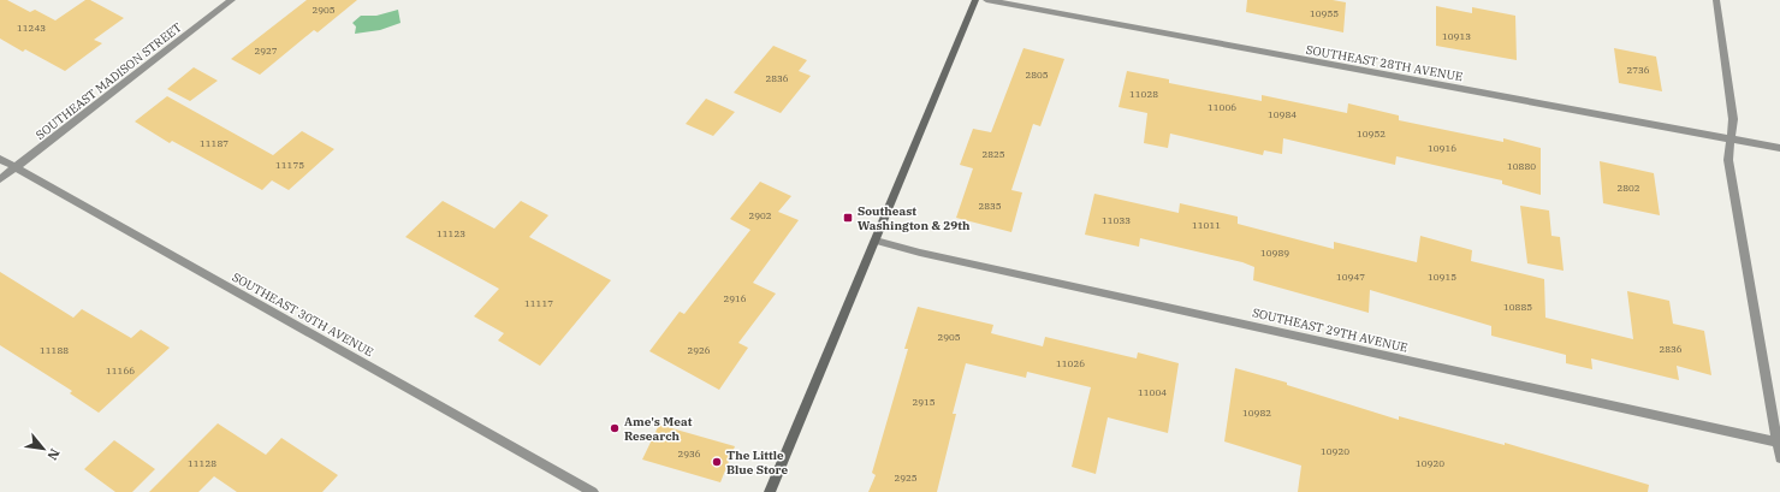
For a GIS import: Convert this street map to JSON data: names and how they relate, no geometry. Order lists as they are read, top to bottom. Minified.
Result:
{"streets":{"street":["SOUTHEAST 28TH AVENUE","SOUTHEAST MADISON STREET","SOUTHEAST 30TH AVENUE","SOUTHEAST 29TH AVENUE"]},"crossings":[["SOUTHEAST MADISON STREET","SOUTHEAST 30TH AVENUE"]],"places":{"transit":["Southeast Washington & 29th"],"other":["Ame's Meat Research","The Little Blue Store"]},"house_numbers":["2905","10955","11243","10913","2927","2736","2805","2836","11028","11006","10984","10952","11187","10916","2825","11175","10880","2802","2835","2902","11033","11011","11123","10989","10947","10915","2916","11117","10885","2905","2836","11188","2926","11026","11166","11004","2915","10982","10920","2936","11128","10920","2925"],"north":"bottom right"}
